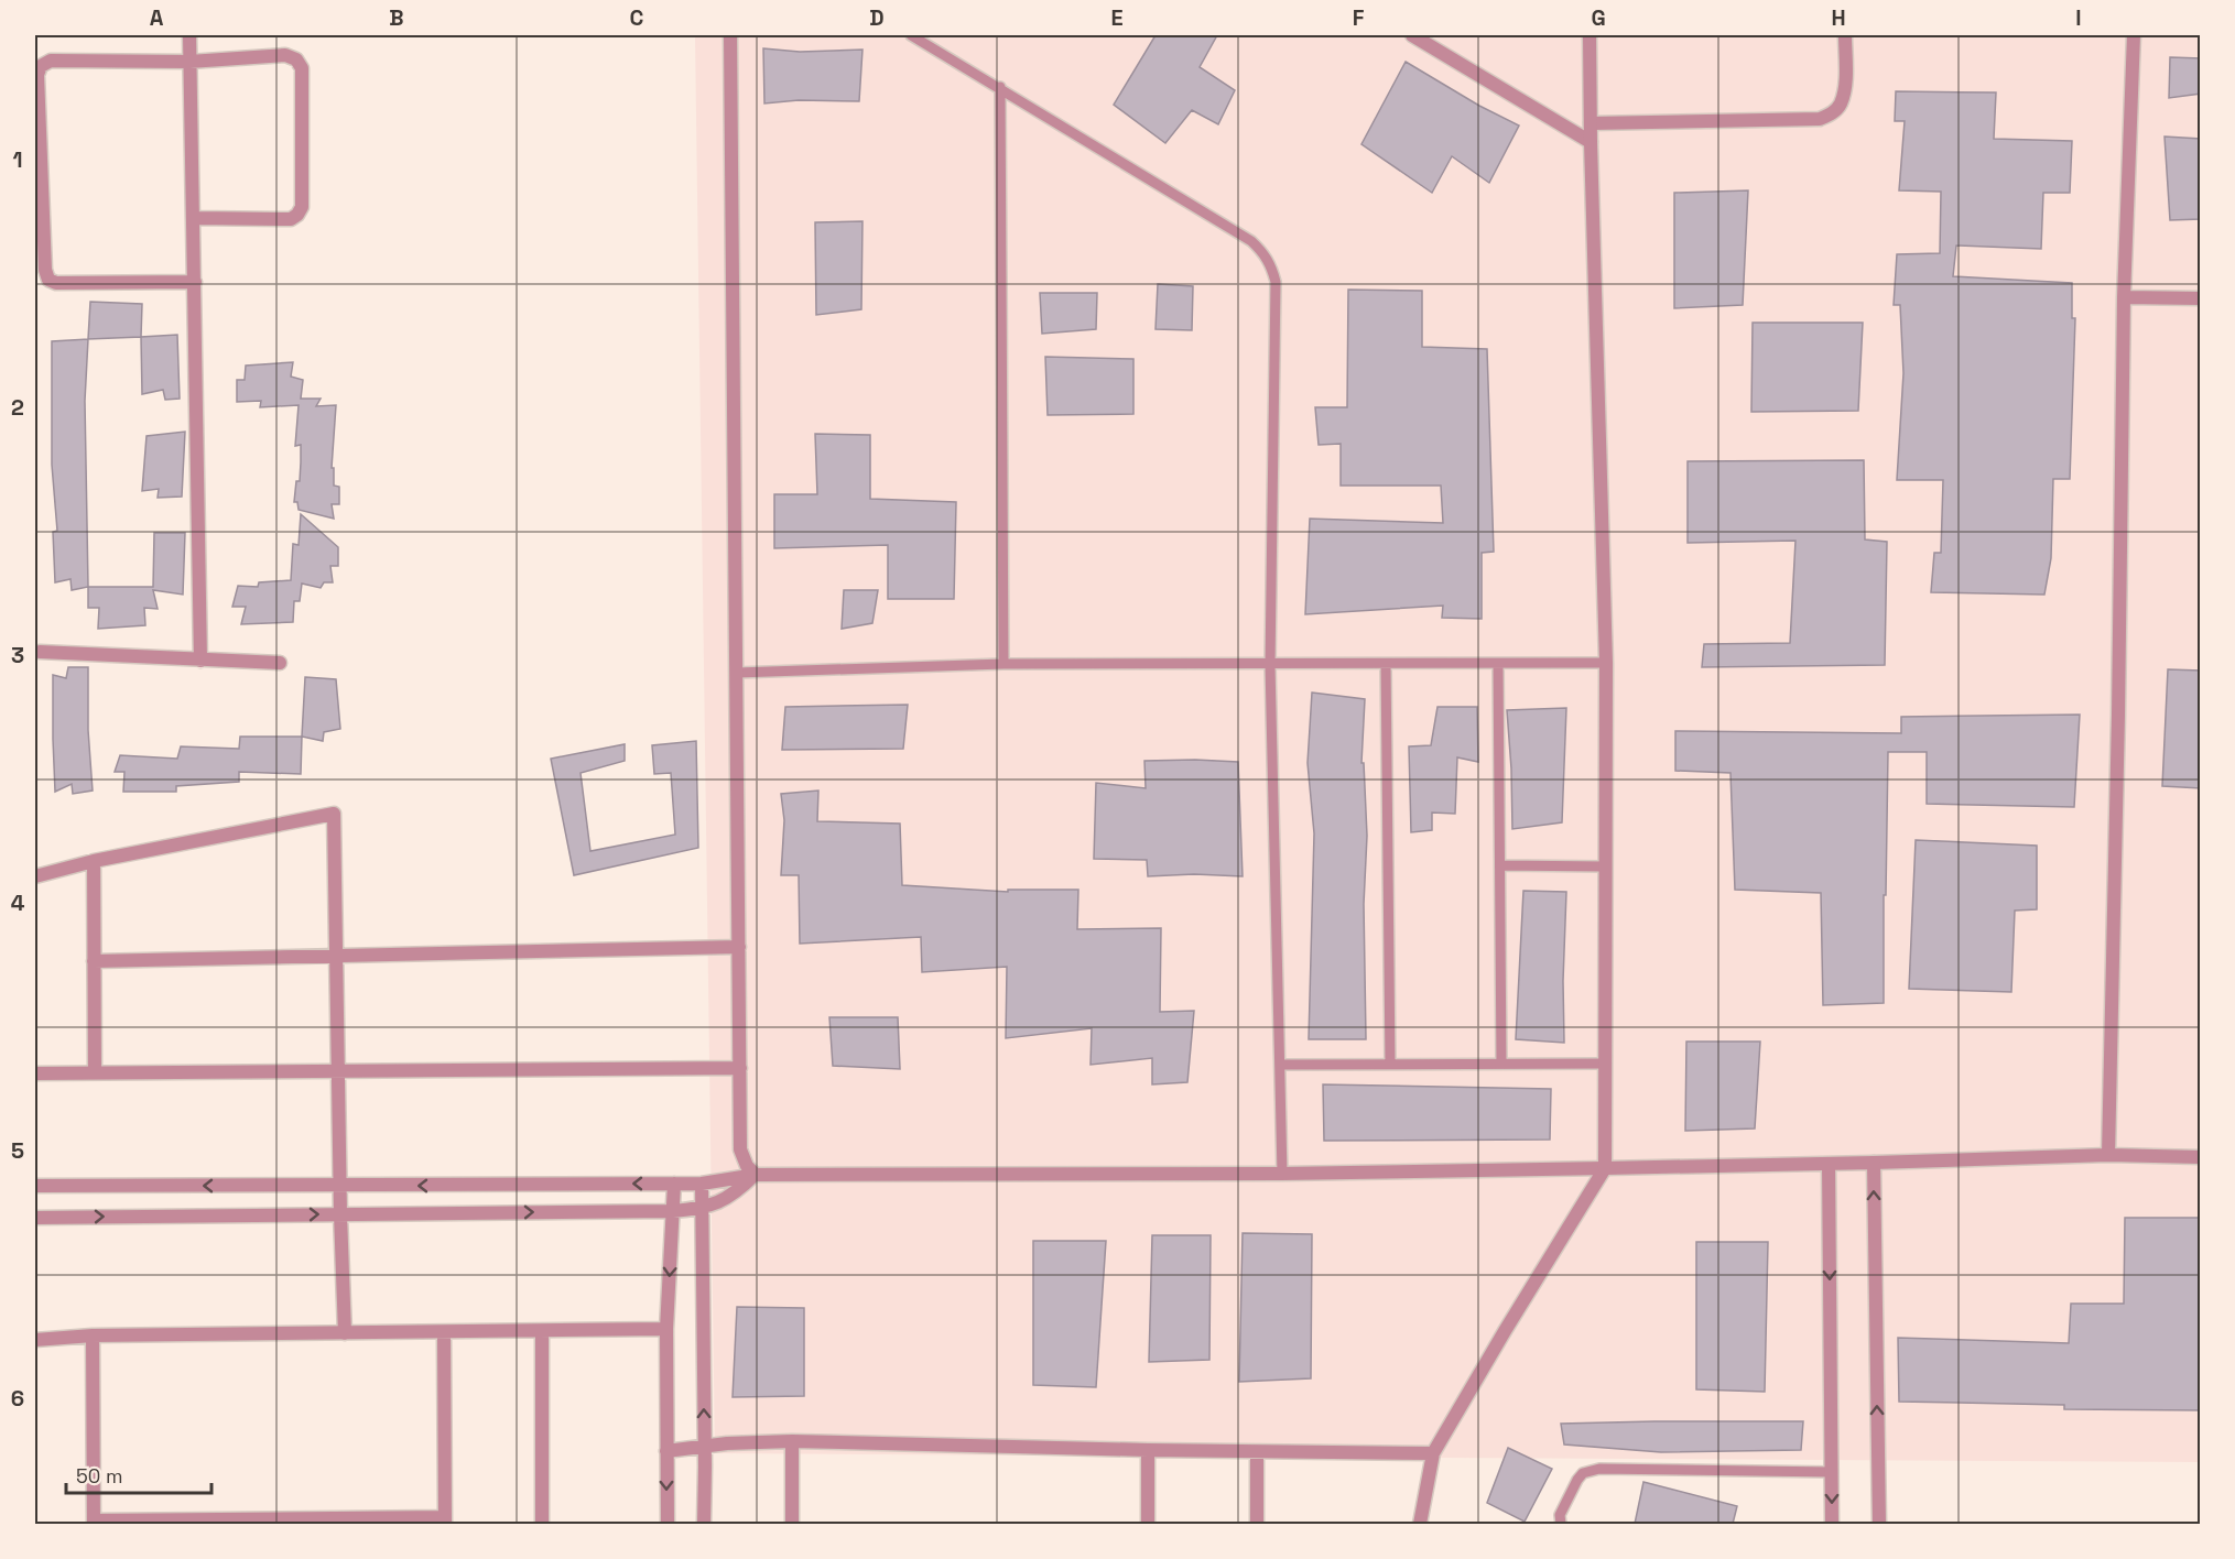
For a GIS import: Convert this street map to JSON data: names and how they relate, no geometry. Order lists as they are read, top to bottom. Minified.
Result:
{"scale_bar":"50 m","grid":{"columns":["A","B","C","D","E","F","G","H","I"],"rows":["1","2","3","4","5","6"]}}
